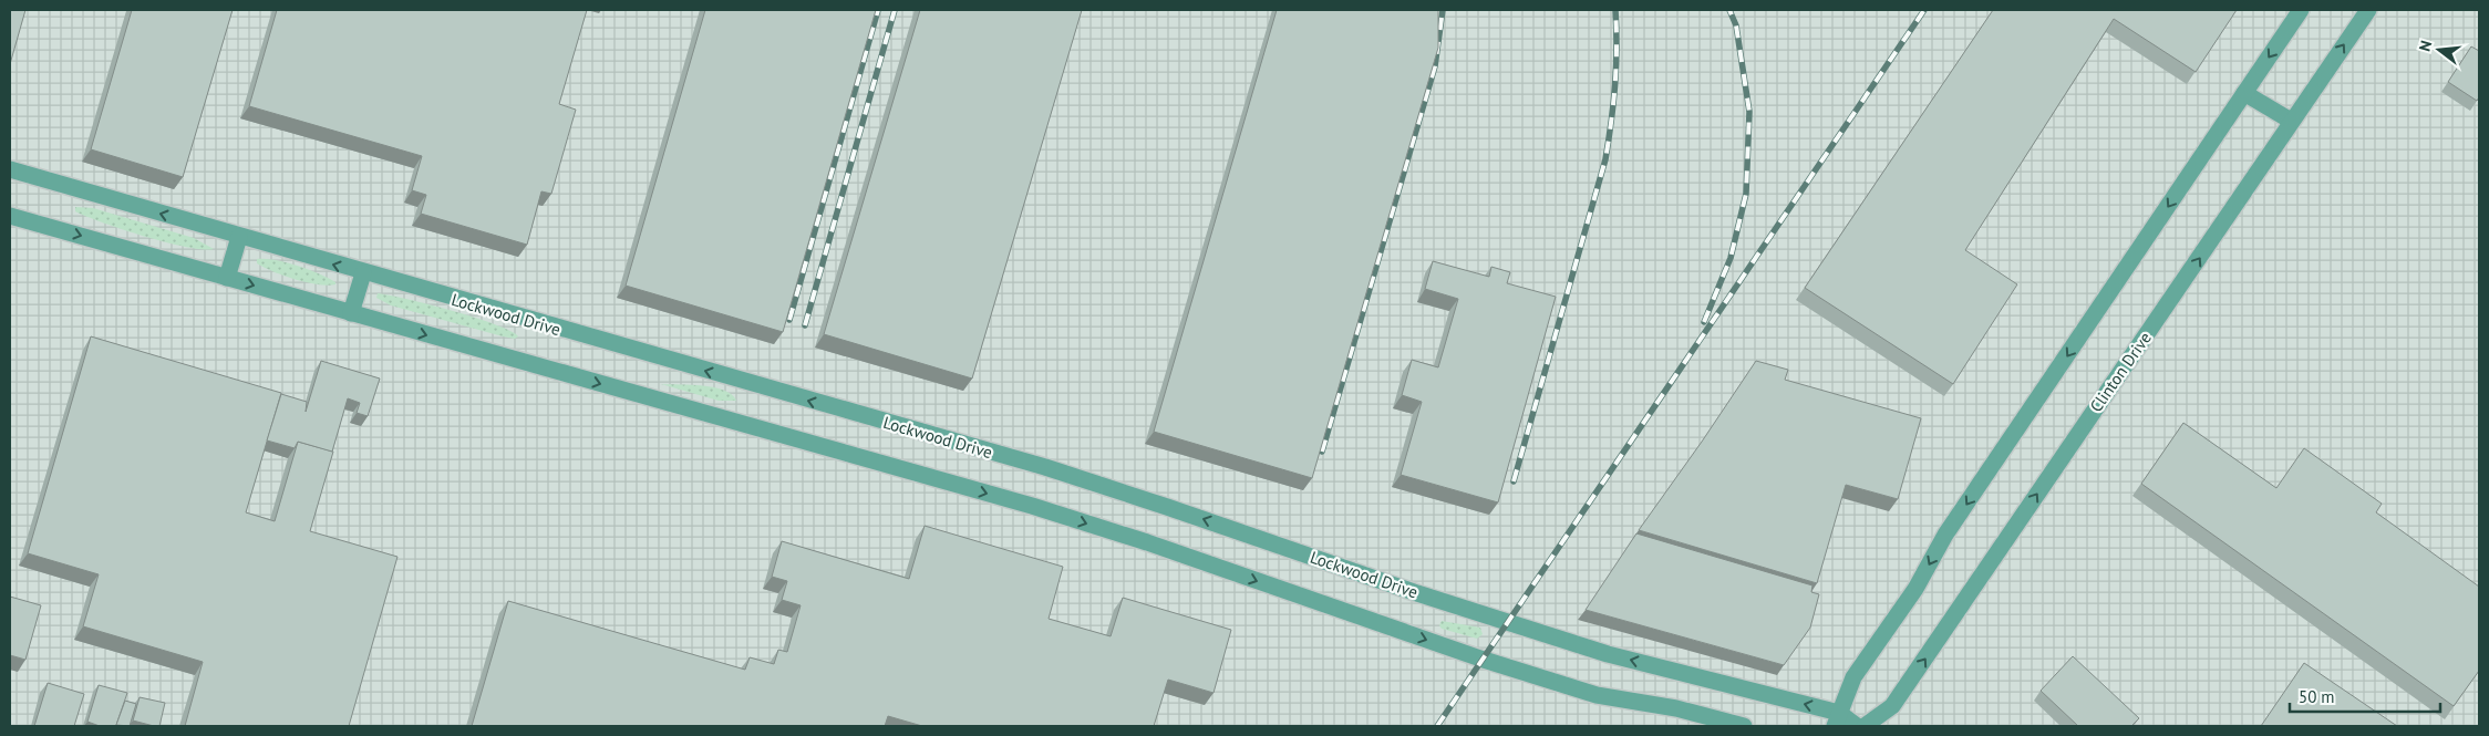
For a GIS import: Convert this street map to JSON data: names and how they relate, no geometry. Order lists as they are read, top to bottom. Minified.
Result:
{"streets":{"main road":["Lockwood Drive","Clinton Drive"]},"scale_bar":"50 m","north":"left"}
